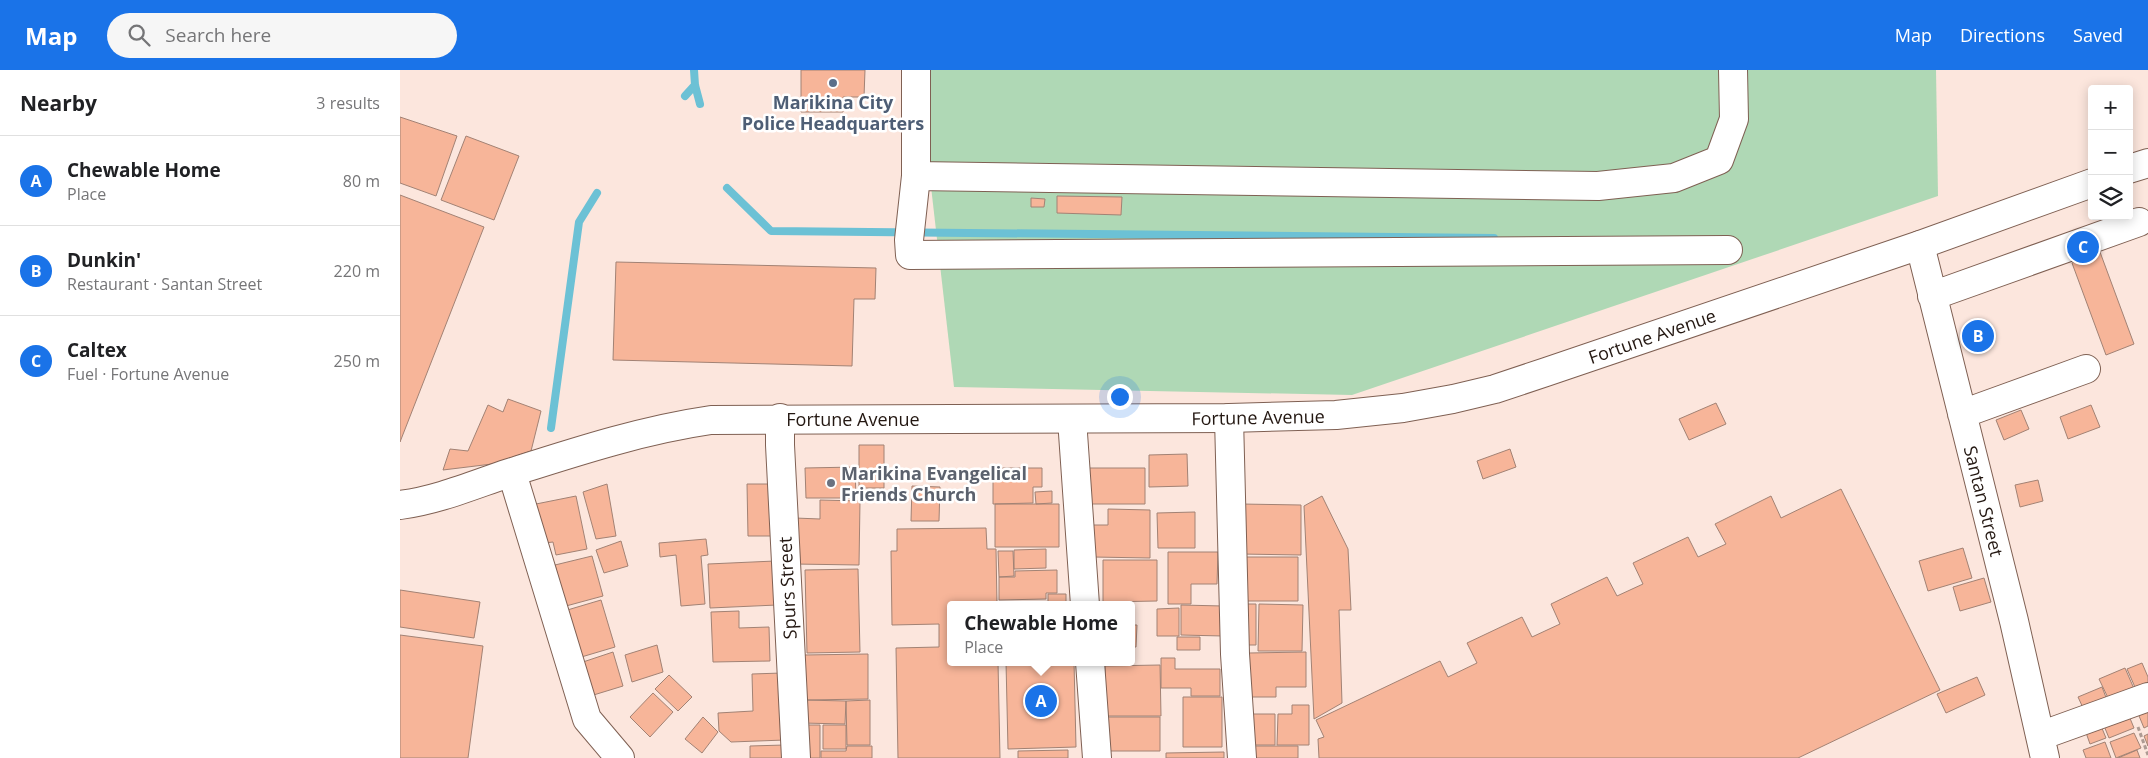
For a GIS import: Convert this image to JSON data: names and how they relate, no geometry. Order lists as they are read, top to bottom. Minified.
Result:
{"streets":{"main road":["Fortune Avenue","Santan Street","Spurs Street"]},"crossings":[["Fortune Avenue","Santan Street"],["Fortune Avenue","Spurs Street"]],"places":["Marikina City Police Headquarters","Marikina Evangelical Friends Church"],"page":{"header":"Map","search":"Search here","nav":["Map","Directions","Saved"],"heading":["Nearby","3 results"],"map_buttons":["+","−"],"list":[{"mark":"A","name":"Chewable Home","note":"Place","value":"80 m"},{"mark":"B","name":"Dunkin'","note":"Restaurant · Santan Street","value":"220 m"},{"mark":"C","name":"Caltex","note":"Fuel · Fortune Avenue","value":"250 m"}],"pins":["C","B","A"],"popup":["Chewable Home","Place"]}}
